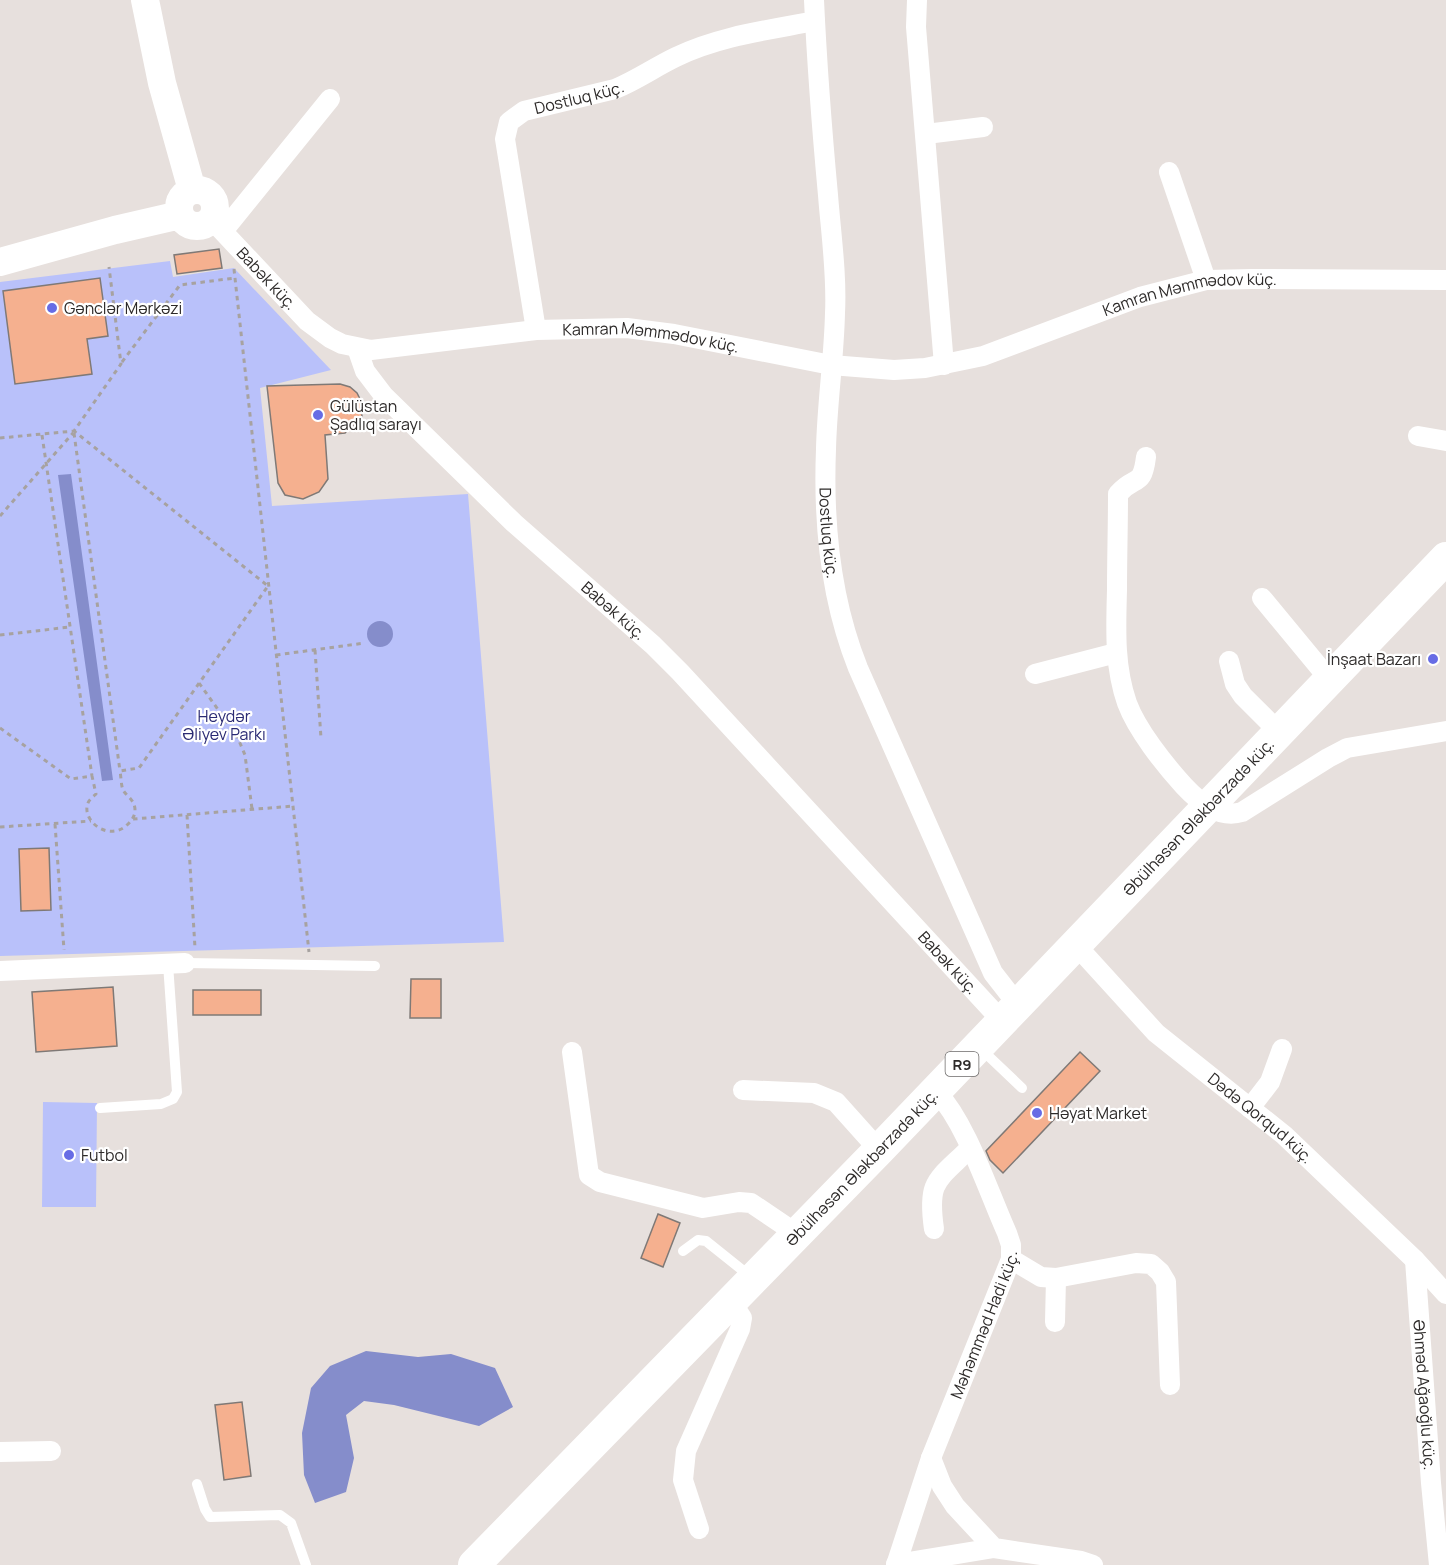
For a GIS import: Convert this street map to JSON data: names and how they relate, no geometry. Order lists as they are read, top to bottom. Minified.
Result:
{"streets":{"main road":["Əbülhəsən Ələkbərzadə küç.","R9"],"street":["Dostluq küç.","Babək küç.","Kamran Məmmədov küç.","Dədə Qorqud küç.","Məhəmməd Hadi küç.","Əhməd Ağaoğlu küç."]},"crossings":[["Dostluq küç.","Babək küç."],["Dostluq küç.","Kamran Məmmədov küç."],["Dostluq küç.","Əbülhəsən Ələkbərzadə küç."],["Babək küç.","Kamran Məmmədov küç."],["Babək küç.","Əbülhəsən Ələkbərzadə küç."],["Əbülhəsən Ələkbərzadə küç.","Dədə Qorqud küç."],["Əbülhəsən Ələkbərzadə küç.","Məhəmməd Hadi küç."],["Dədə Qorqud küç.","Əhməd Ağaoğlu küç."]],"parks":["Heydər Əliyev Parkı"],"places":["Gənclər Mərkəzi","Gülüstan Şadlıq sarayı","İnşaat Bazarı","Həyat Market","Futbol"]}
